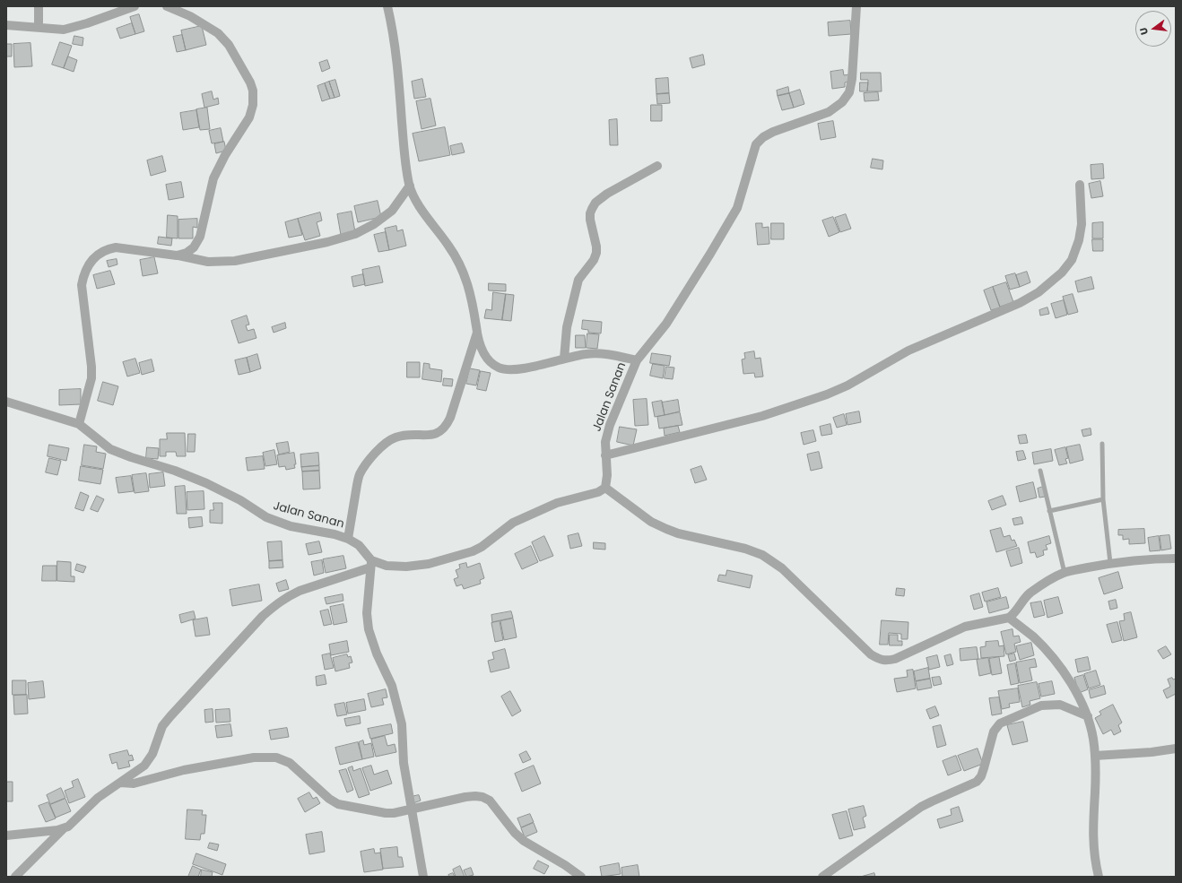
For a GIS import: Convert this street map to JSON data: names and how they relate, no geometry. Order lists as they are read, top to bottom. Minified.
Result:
{"streets":{"street":["Jalan Sanan"]},"north":"left"}
